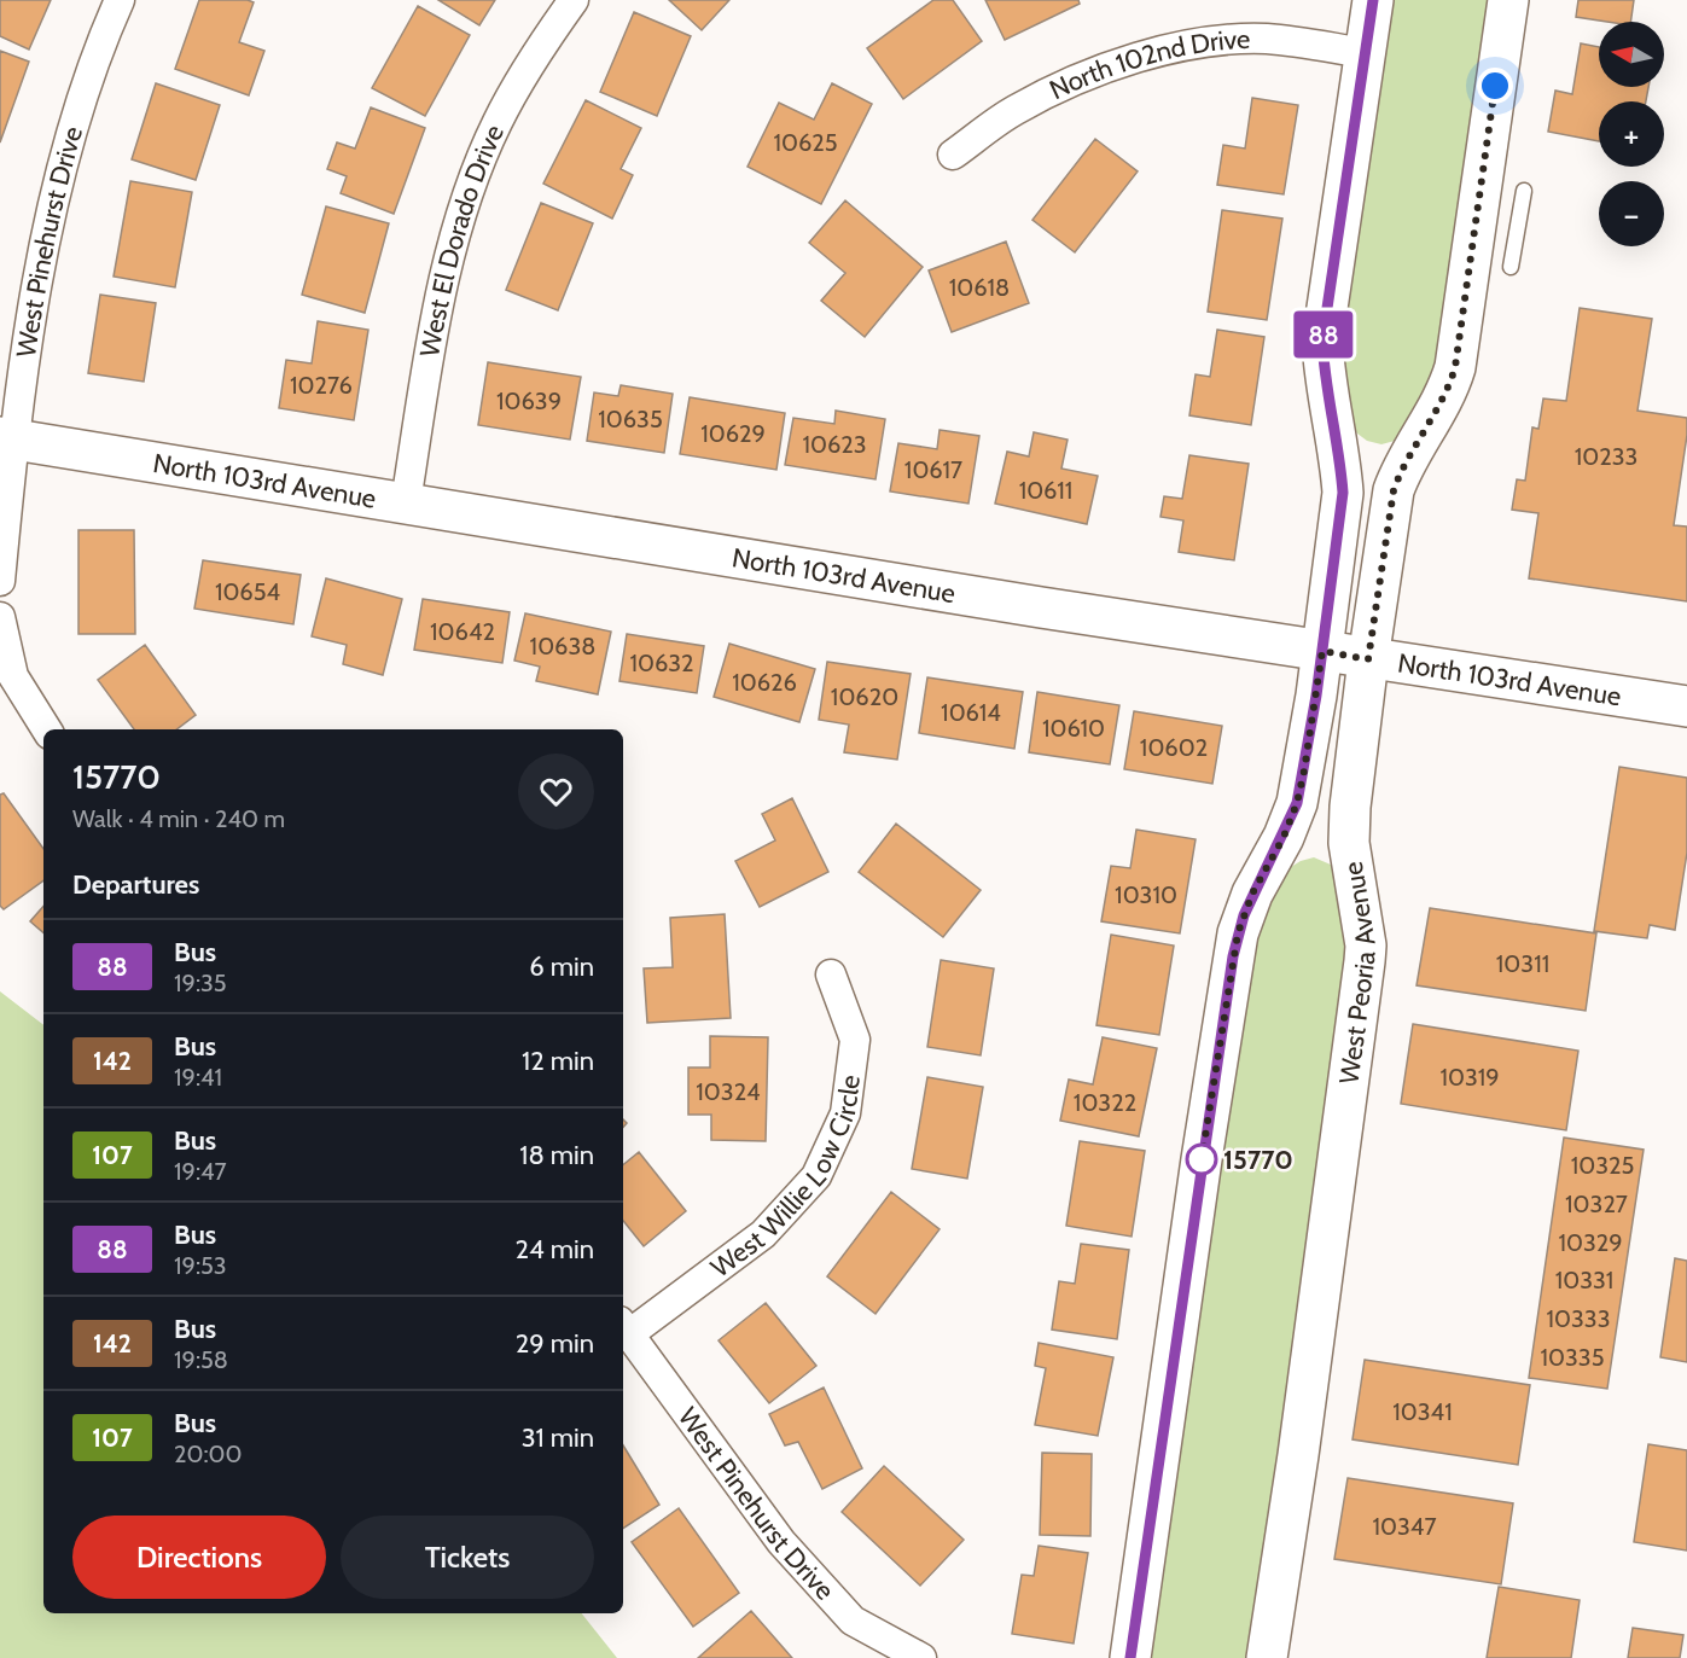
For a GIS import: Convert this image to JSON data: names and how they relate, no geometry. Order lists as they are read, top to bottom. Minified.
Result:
{"streets":{"street":["North 102nd Drive","West El Dorado Drive","West Pinehurst Drive","North 103rd Avenue","West Peoria Avenue","West Willie Low Circle"]},"crossings":[["West El Dorado Drive","North 103rd Avenue"],["West Pinehurst Drive","North 103rd Avenue"],["West Pinehurst Drive","West Willie Low Circle"],["North 103rd Avenue","West Peoria Avenue"]],"places":["15770"],"lines":["bus line 88"],"house_numbers":["10625","10618","10276","10639","10635","10629","10623","10233","10617","10611","10654","10642","10638","10632","10626","10620","10614","10610","10602","10310","10311","10319","10324","10322","10325","10327","10329","10331","10333","10335","10341","10347"],"north":"left","page":{"on_map":"88","map_buttons":["+","−"],"heading":[["15770","Walk · 4 min · 240 m"],"Departures"],"list":[{"mark":"88","name":"Bus","note":"19:35","value":"6 min"},{"mark":"142","name":"Bus","note":"19:41","value":"12 min"},{"mark":"107","name":"Bus","note":"19:47","value":"18 min"},{"mark":"88","name":"Bus","note":"19:53","value":"24 min"},{"mark":"142","name":"Bus","note":"19:58","value":"29 min"},{"mark":"107","name":"Bus","note":"20:00","value":"31 min"}],"buttons":["Directions","Tickets"]}}
